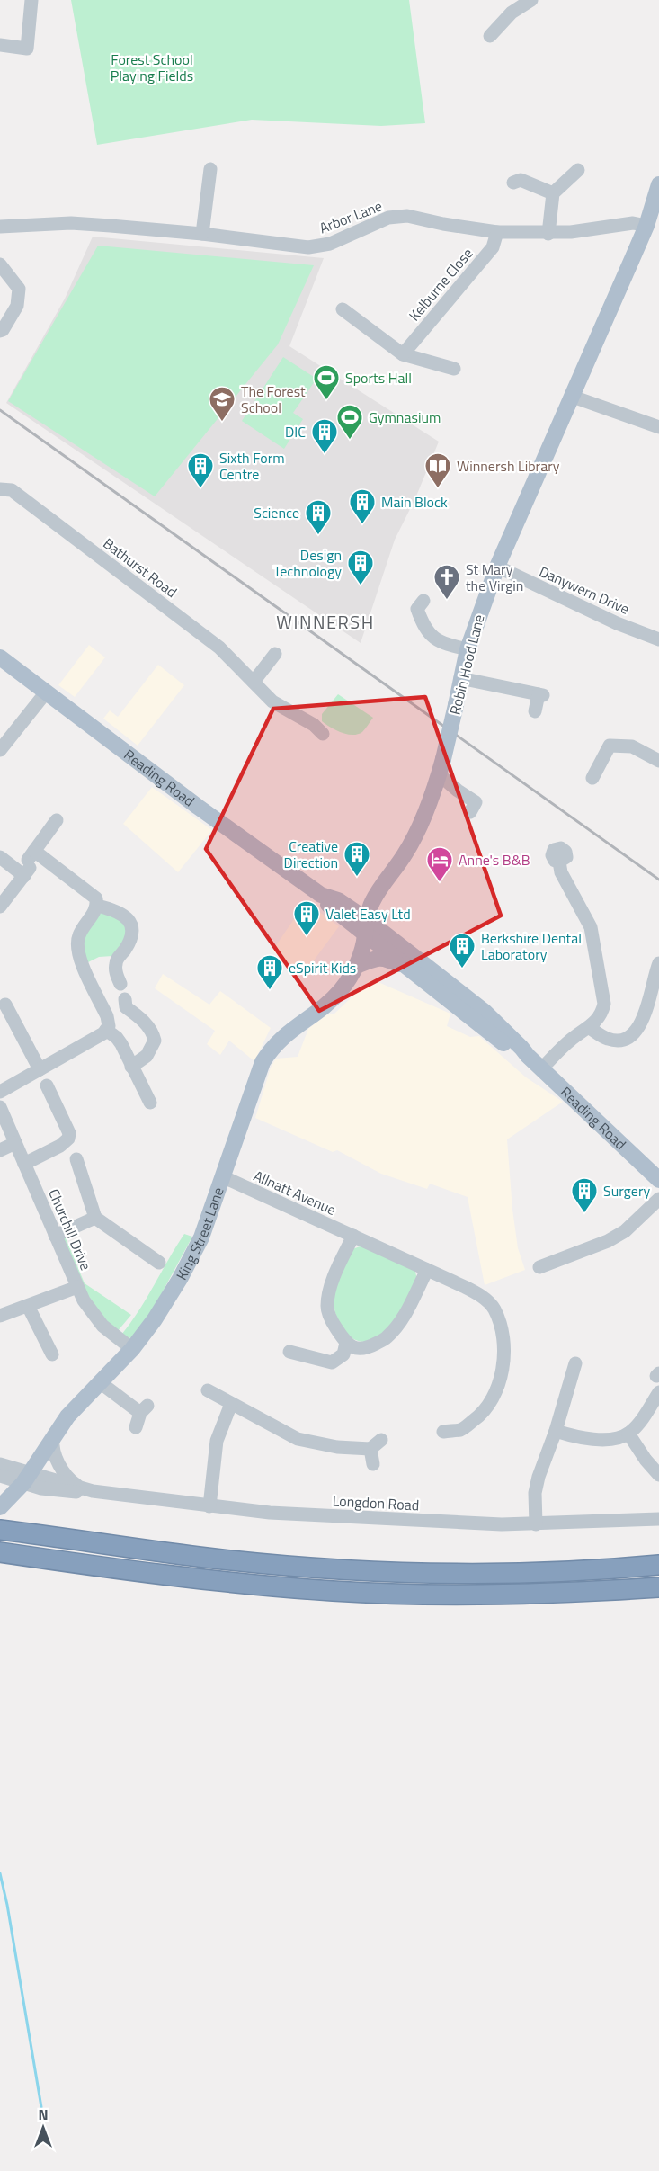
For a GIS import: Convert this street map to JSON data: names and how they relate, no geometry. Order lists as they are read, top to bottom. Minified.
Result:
{"streets":{"main road":["Robin Hood Lane","Reading Road","King Street Lane"],"street":["Arbor Lane","Kelburne Close","Bathurst Road","Danywern Drive","Allnatt Avenue","Churchill Drive","Longdon Road"]},"crossings":[["Arbor Lane","Kelburne Close"],["Arbor Lane","Robin Hood Lane"],["Danywern Drive","Robin Hood Lane"],["Robin Hood Lane","Reading Road"],["Robin Hood Lane","King Street Lane"],["Reading Road","King Street Lane"],["Allnatt Avenue","King Street Lane"],["Churchill Drive","King Street Lane"],["King Street Lane","Longdon Road"]],"districts":["WINNERSH"],"parks":["Forest School Playing Fields"],"places":{"sports":["Sports Hall","Gymnasium"],"school or university":["The Forest School"],"building":["DIC","Sixth Form Centre","Main Block","Science","Design Technology","Creative Direction","Valet Easy Ltd","Berkshire Dental Laboratory","eSpirit Kids","Surgery"],"library":["Winnersh Library"],"church":["St Mary the Virgin"],"hotel":["Anne's B&B"]},"north":"top"}
